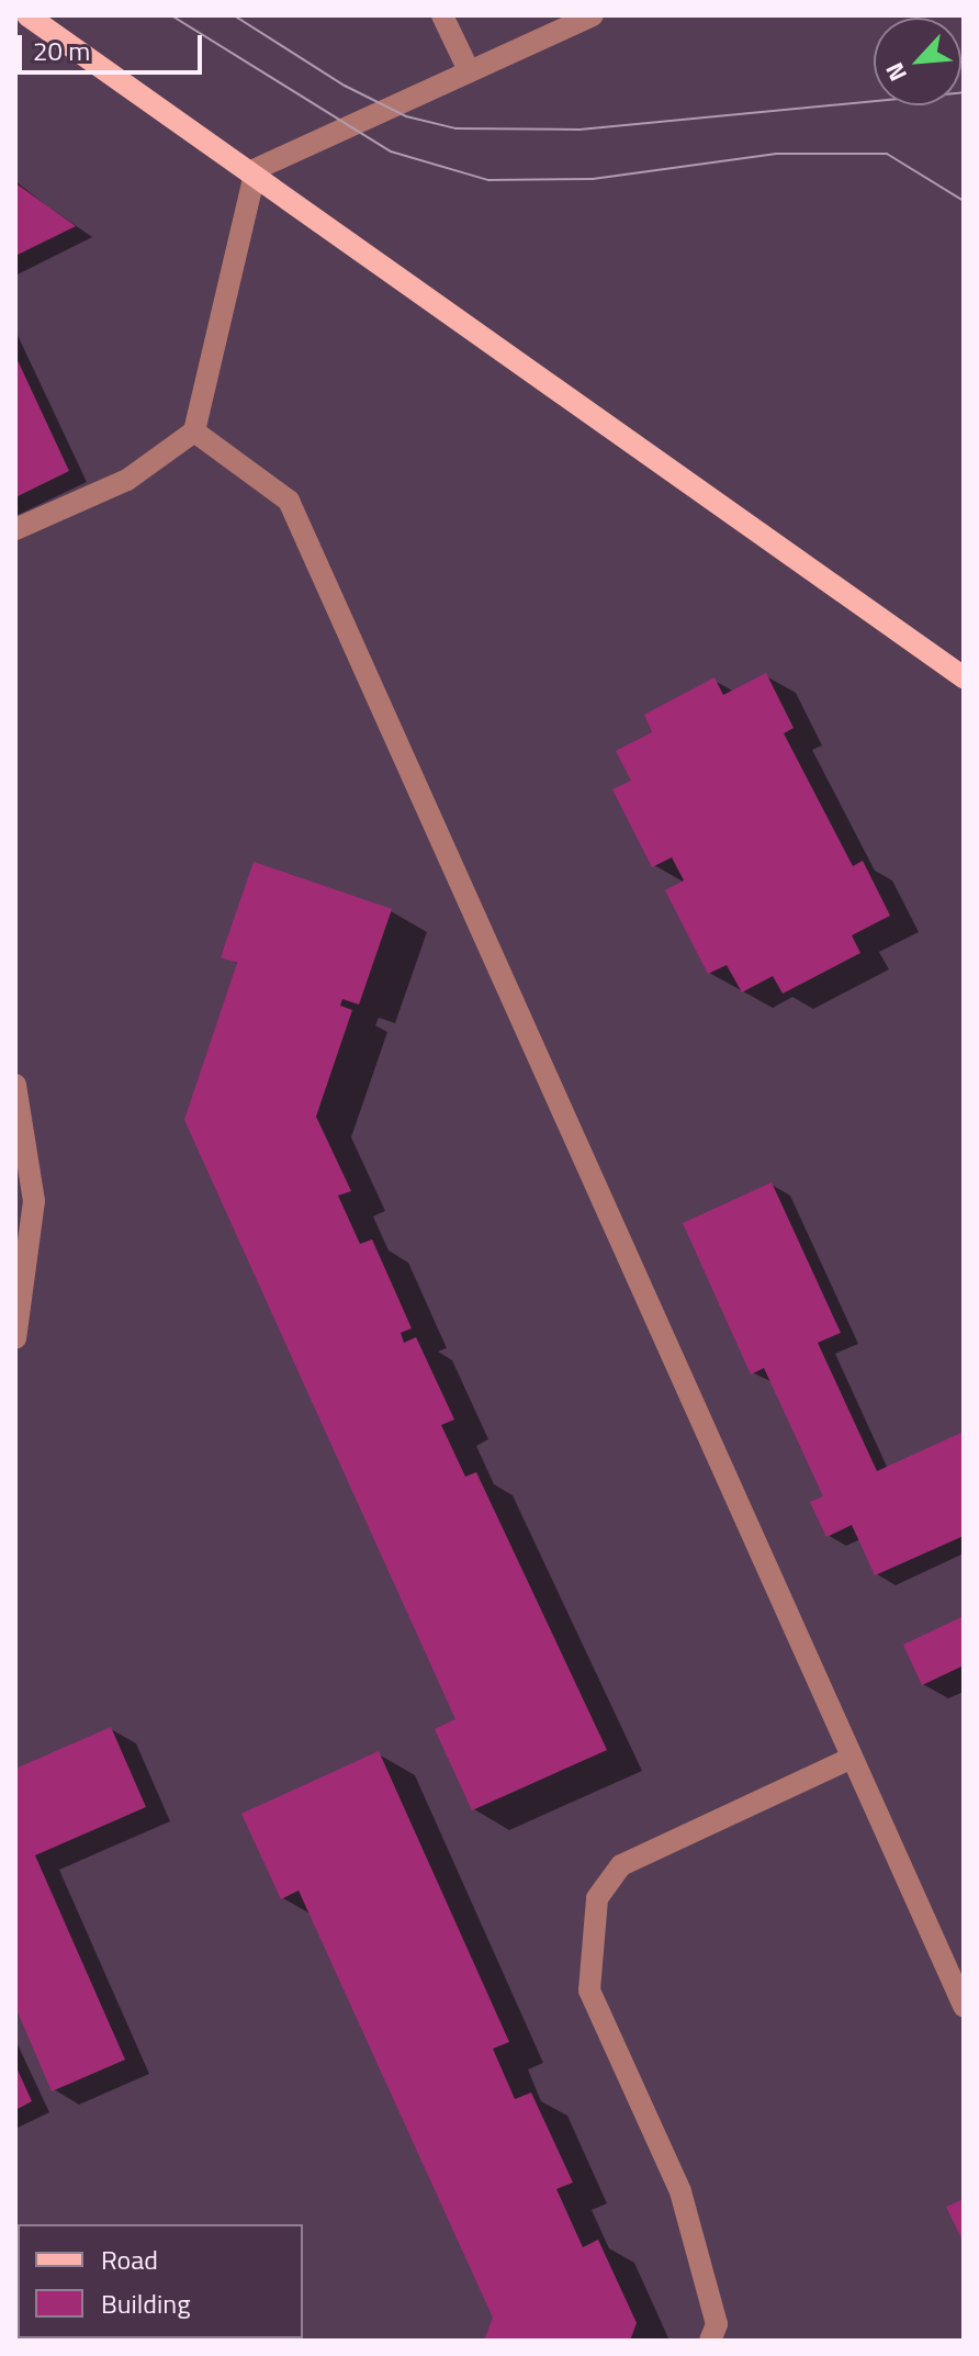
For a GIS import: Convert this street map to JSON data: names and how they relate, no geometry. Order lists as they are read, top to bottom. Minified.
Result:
{"legend":["Road","Building"],"scale_bar":"20 m","north":"bottom left"}
